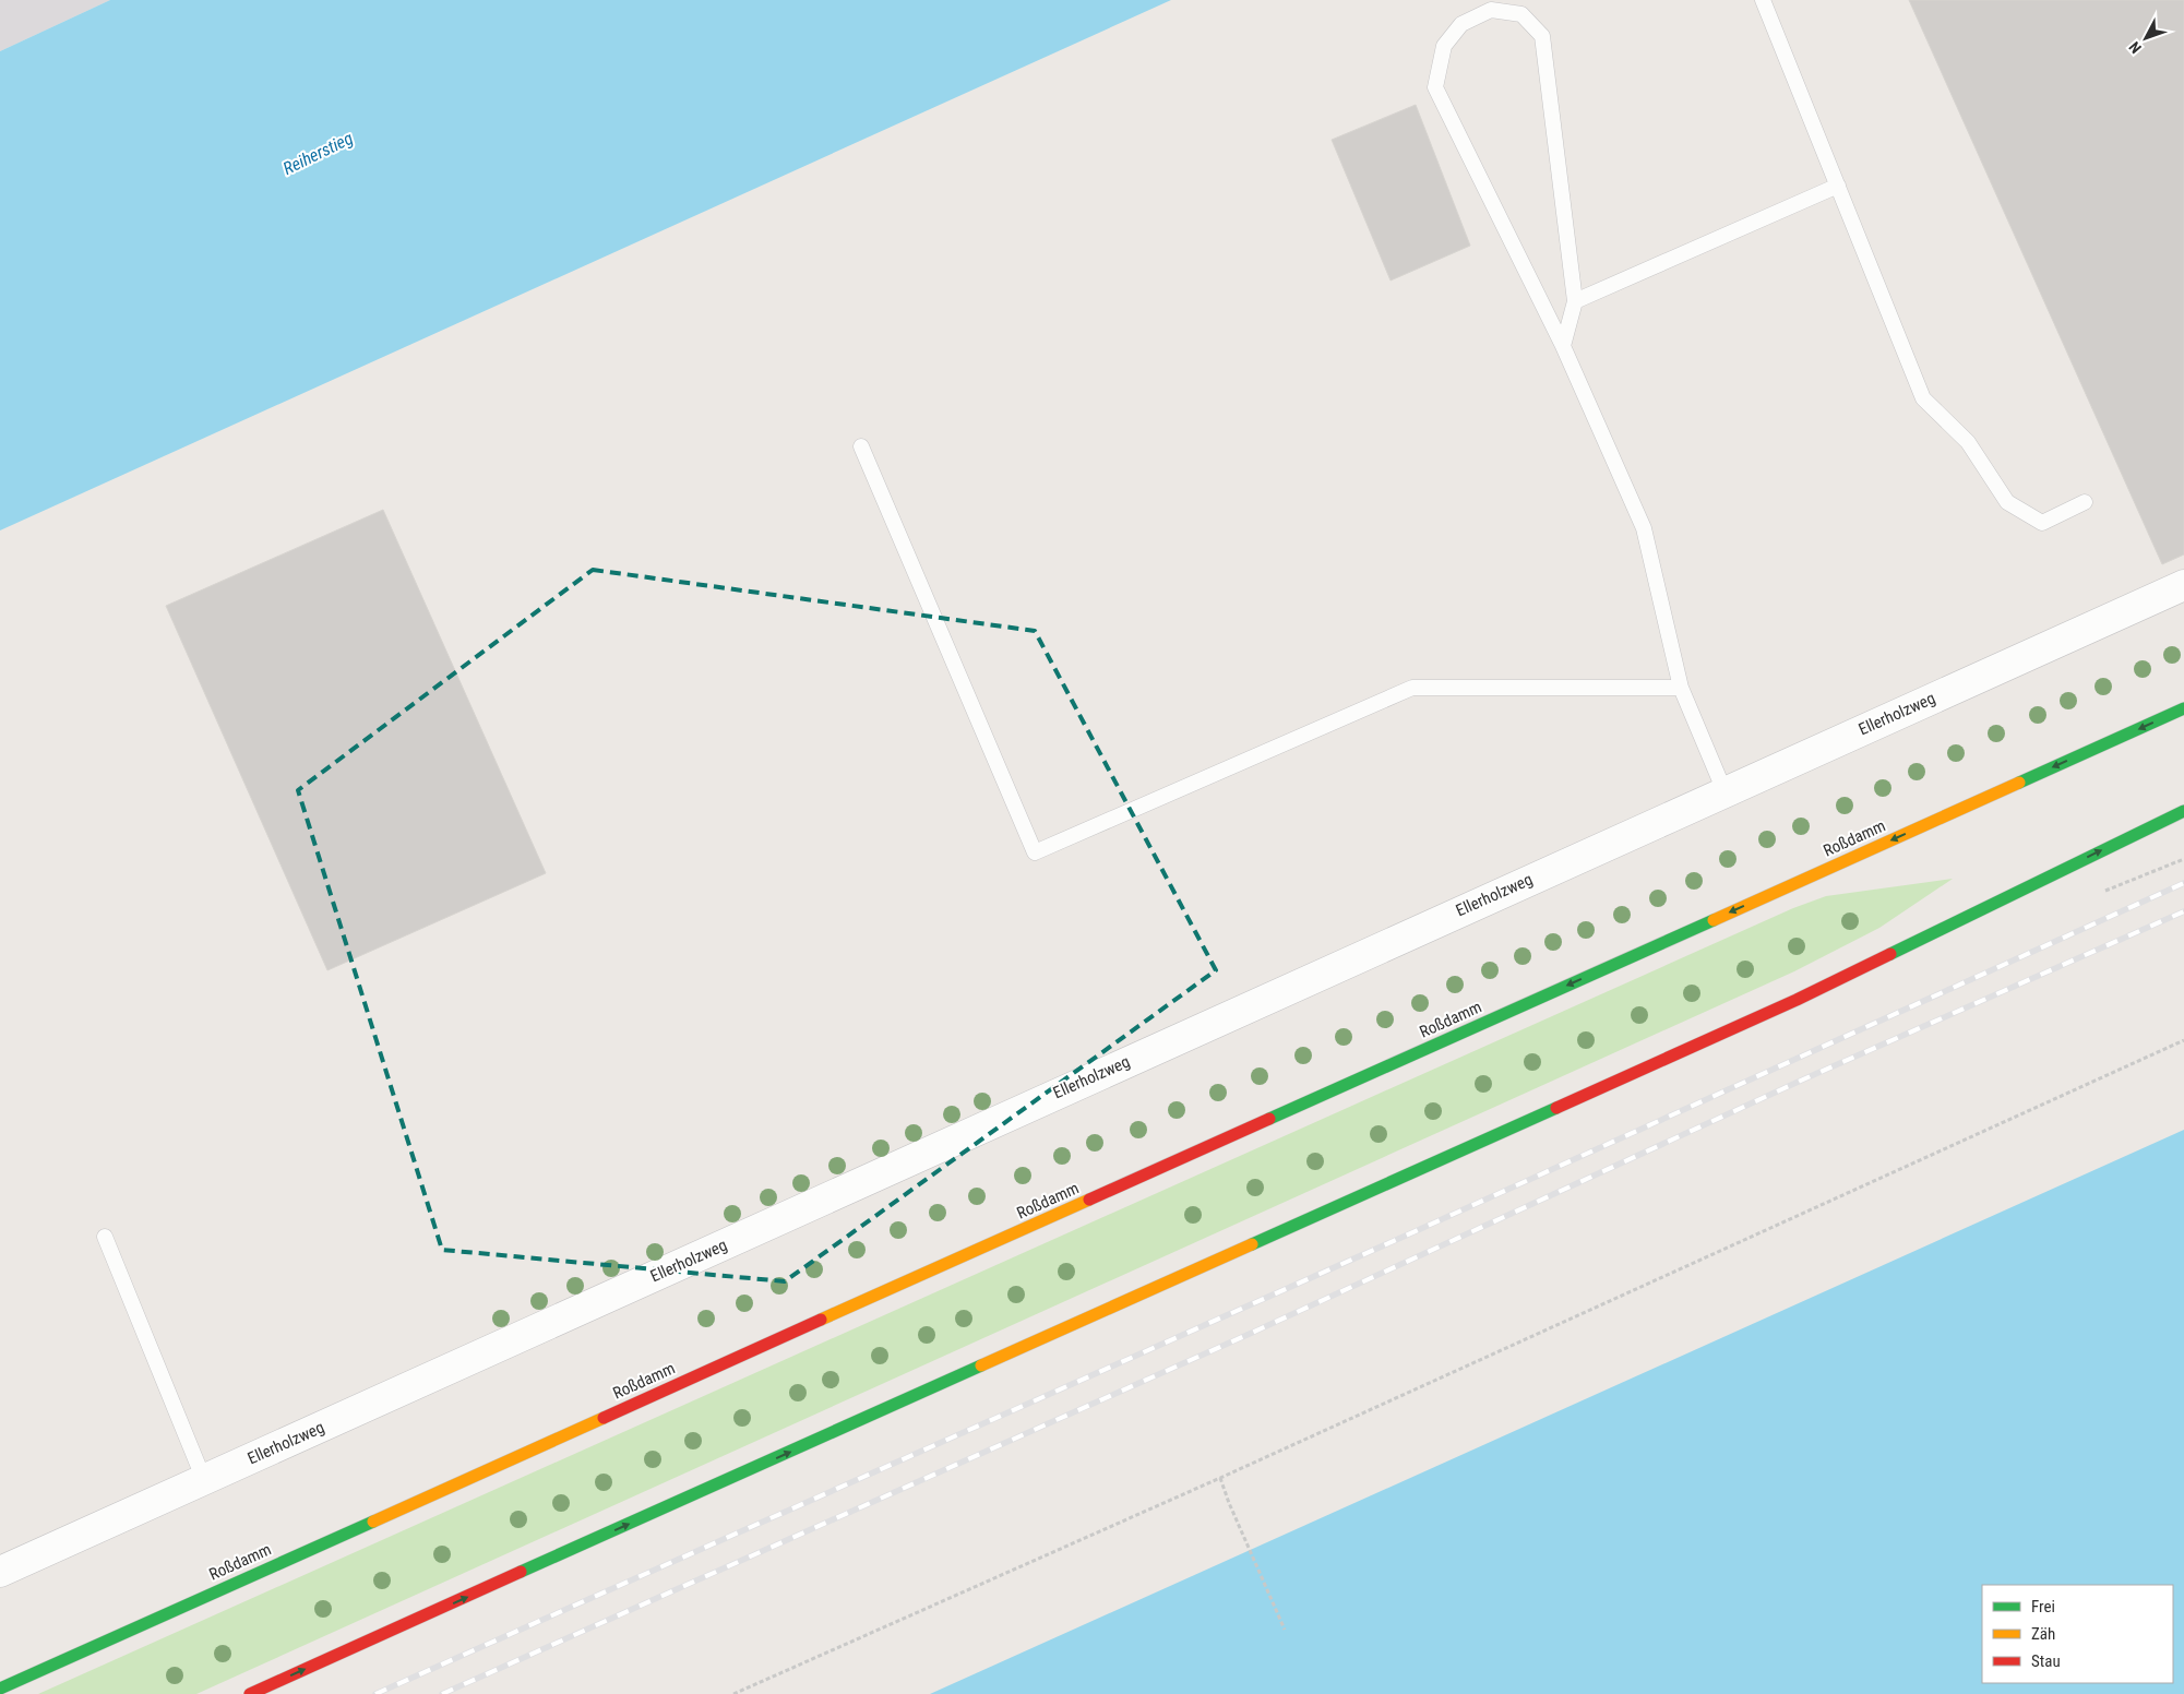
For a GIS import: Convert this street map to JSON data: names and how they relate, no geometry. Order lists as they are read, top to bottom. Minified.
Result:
{"streets":{"main road":["Roßdamm"],"street":["Ellerholzweg"]},"water":["Reiherstieg"],"legend":["Frei","Zäh","Stau"],"north":"bottom left"}
